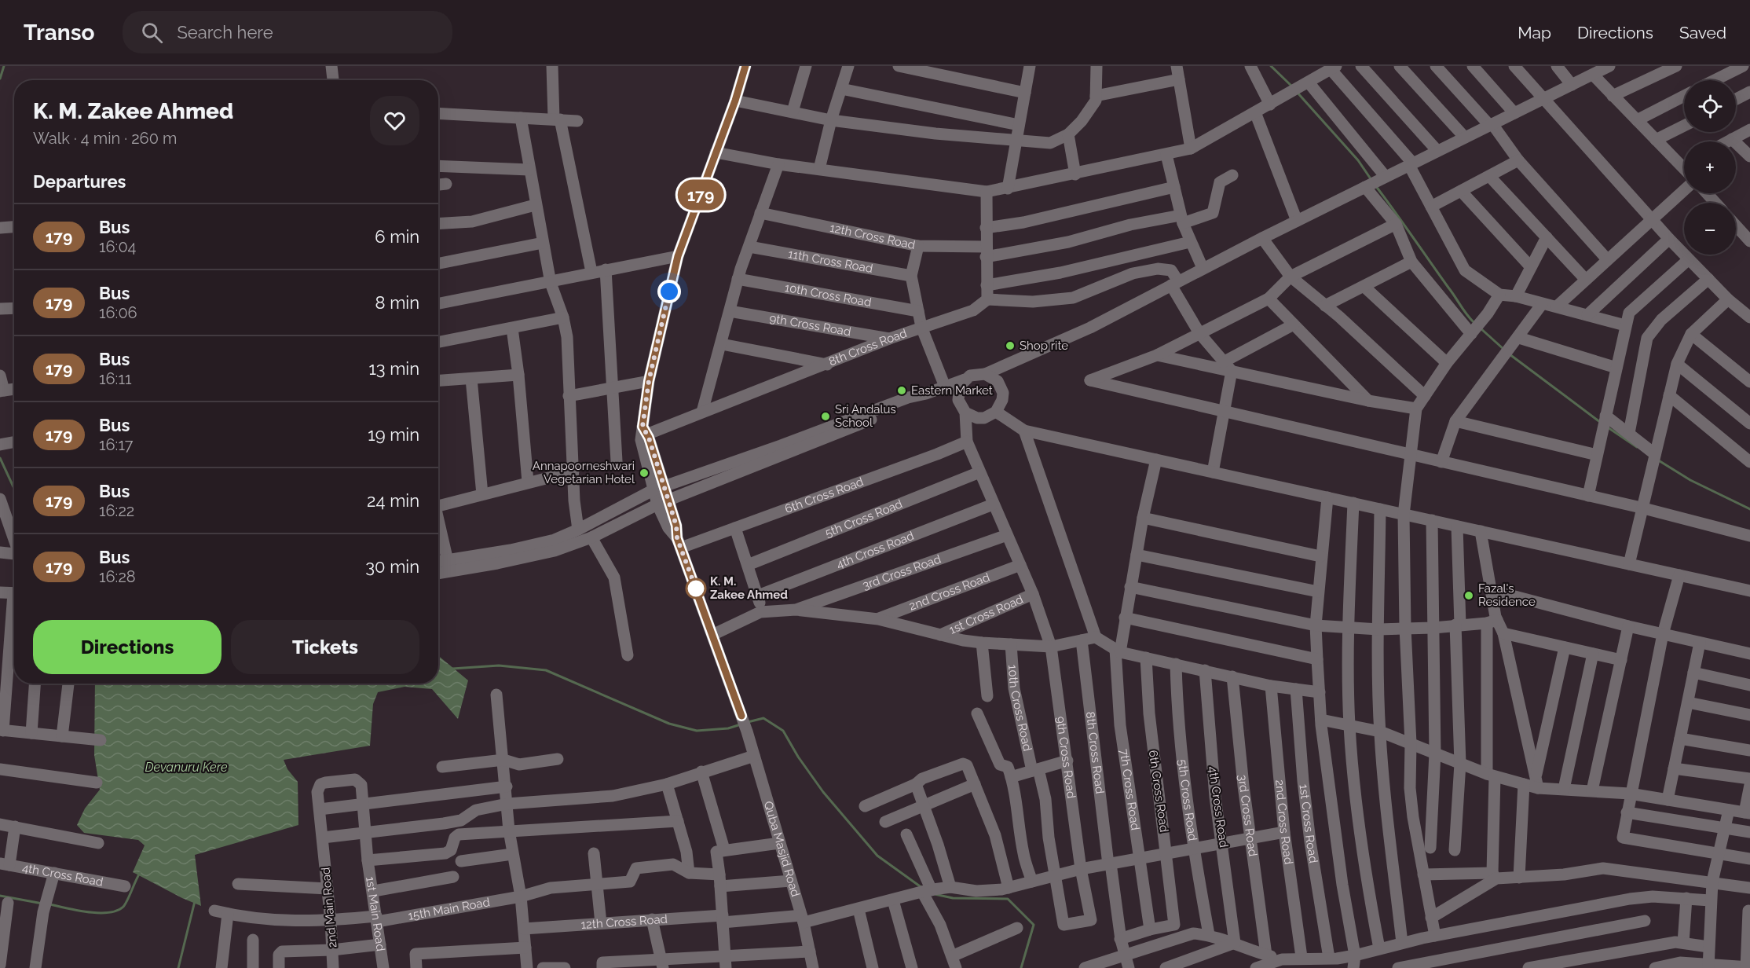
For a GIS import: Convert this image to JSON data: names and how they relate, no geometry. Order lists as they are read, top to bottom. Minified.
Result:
{"streets":{"street":["12th Cross Road","11th Cross Road","10th Cross Road","9th Cross Road","8th Cross Road","6th Cross Road","5th Cross Road","4th Cross Road","3rd Cross Road","2nd Cross Road","1st Cross Road","7th Cross Road","Quba Masjid Road","2nd Main Road","15th Main Road","1st Main Road"]},"crossings":[["12th Cross Road","10th Cross Road"],["12th Cross Road","9th Cross Road"],["12th Cross Road","8th Cross Road"],["12th Cross Road","6th Cross Road"],["12th Cross Road","5th Cross Road"],["12th Cross Road","4th Cross Road"],["12th Cross Road","3rd Cross Road"],["12th Cross Road","2nd Cross Road"],["12th Cross Road","7th Cross Road"],["12th Cross Road","Quba Masjid Road"],["10th Cross Road","9th Cross Road"],["9th Cross Road","8th Cross Road"],["9th Cross Road","6th Cross Road"],["9th Cross Road","5th Cross Road"],["9th Cross Road","4th Cross Road"],["9th Cross Road","3rd Cross Road"],["9th Cross Road","2nd Cross Road"],["9th Cross Road","1st Cross Road"],["6th Cross Road","7th Cross Road"],["2nd Main Road","15th Main Road"],["2nd Main Road","1st Main Road"],["15th Main Road","1st Main Road"]],"water":["Devanuru Kere"],"places":["Shop rite","Eastern Market","Sri Andalus School","Annapoorneshwari Vegetarian Hotel","K. M. Zakee Ahmed","Fazal's Residence"],"lines":["bus line 179"],"page":{"header":"Transo","search":"Search here","nav":["Map","Directions","Saved"],"on_map":"179","map_buttons":["+","−"],"heading":[["K. M. Zakee Ahmed","Walk · 4 min · 260 m"],"Departures"],"list":[{"mark":"179","name":"Bus","note":"16:04","value":"6 min"},{"mark":"179","name":"Bus","note":"16:06","value":"8 min"},{"mark":"179","name":"Bus","note":"16:11","value":"13 min"},{"mark":"179","name":"Bus","note":"16:17","value":"19 min"},{"mark":"179","name":"Bus","note":"16:22","value":"24 min"},{"mark":"179","name":"Bus","note":"16:28","value":"30 min"}],"buttons":["Directions","Tickets"]}}
